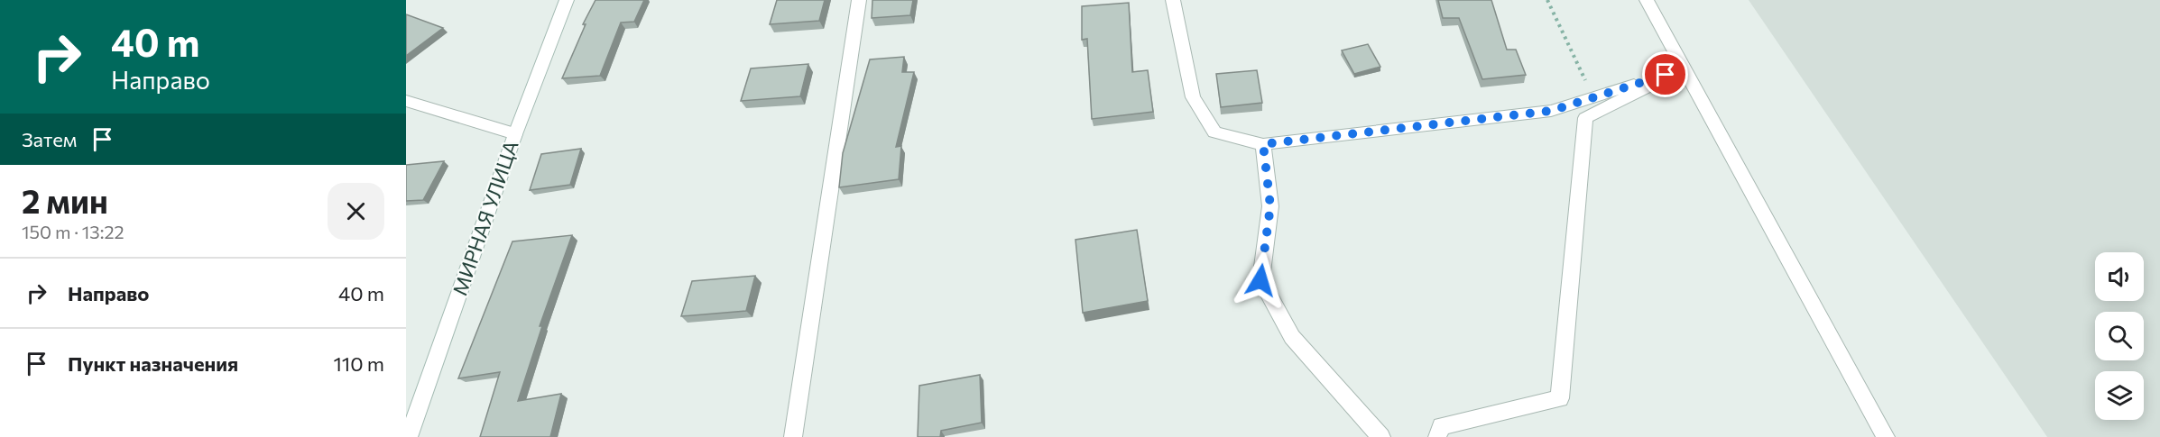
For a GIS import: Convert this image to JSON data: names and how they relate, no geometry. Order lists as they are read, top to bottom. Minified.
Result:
{"streets":{"street":["МИРНАЯ УЛИЦА"]},"page":{"turn":["40 m","Направо"],"then":"Затем","heading":["2 мин","150 m · 13:22"],"list":[{"name":"Направо","value":"40 m"},{"name":"Пункт назначения","value":"110 m"}]}}
